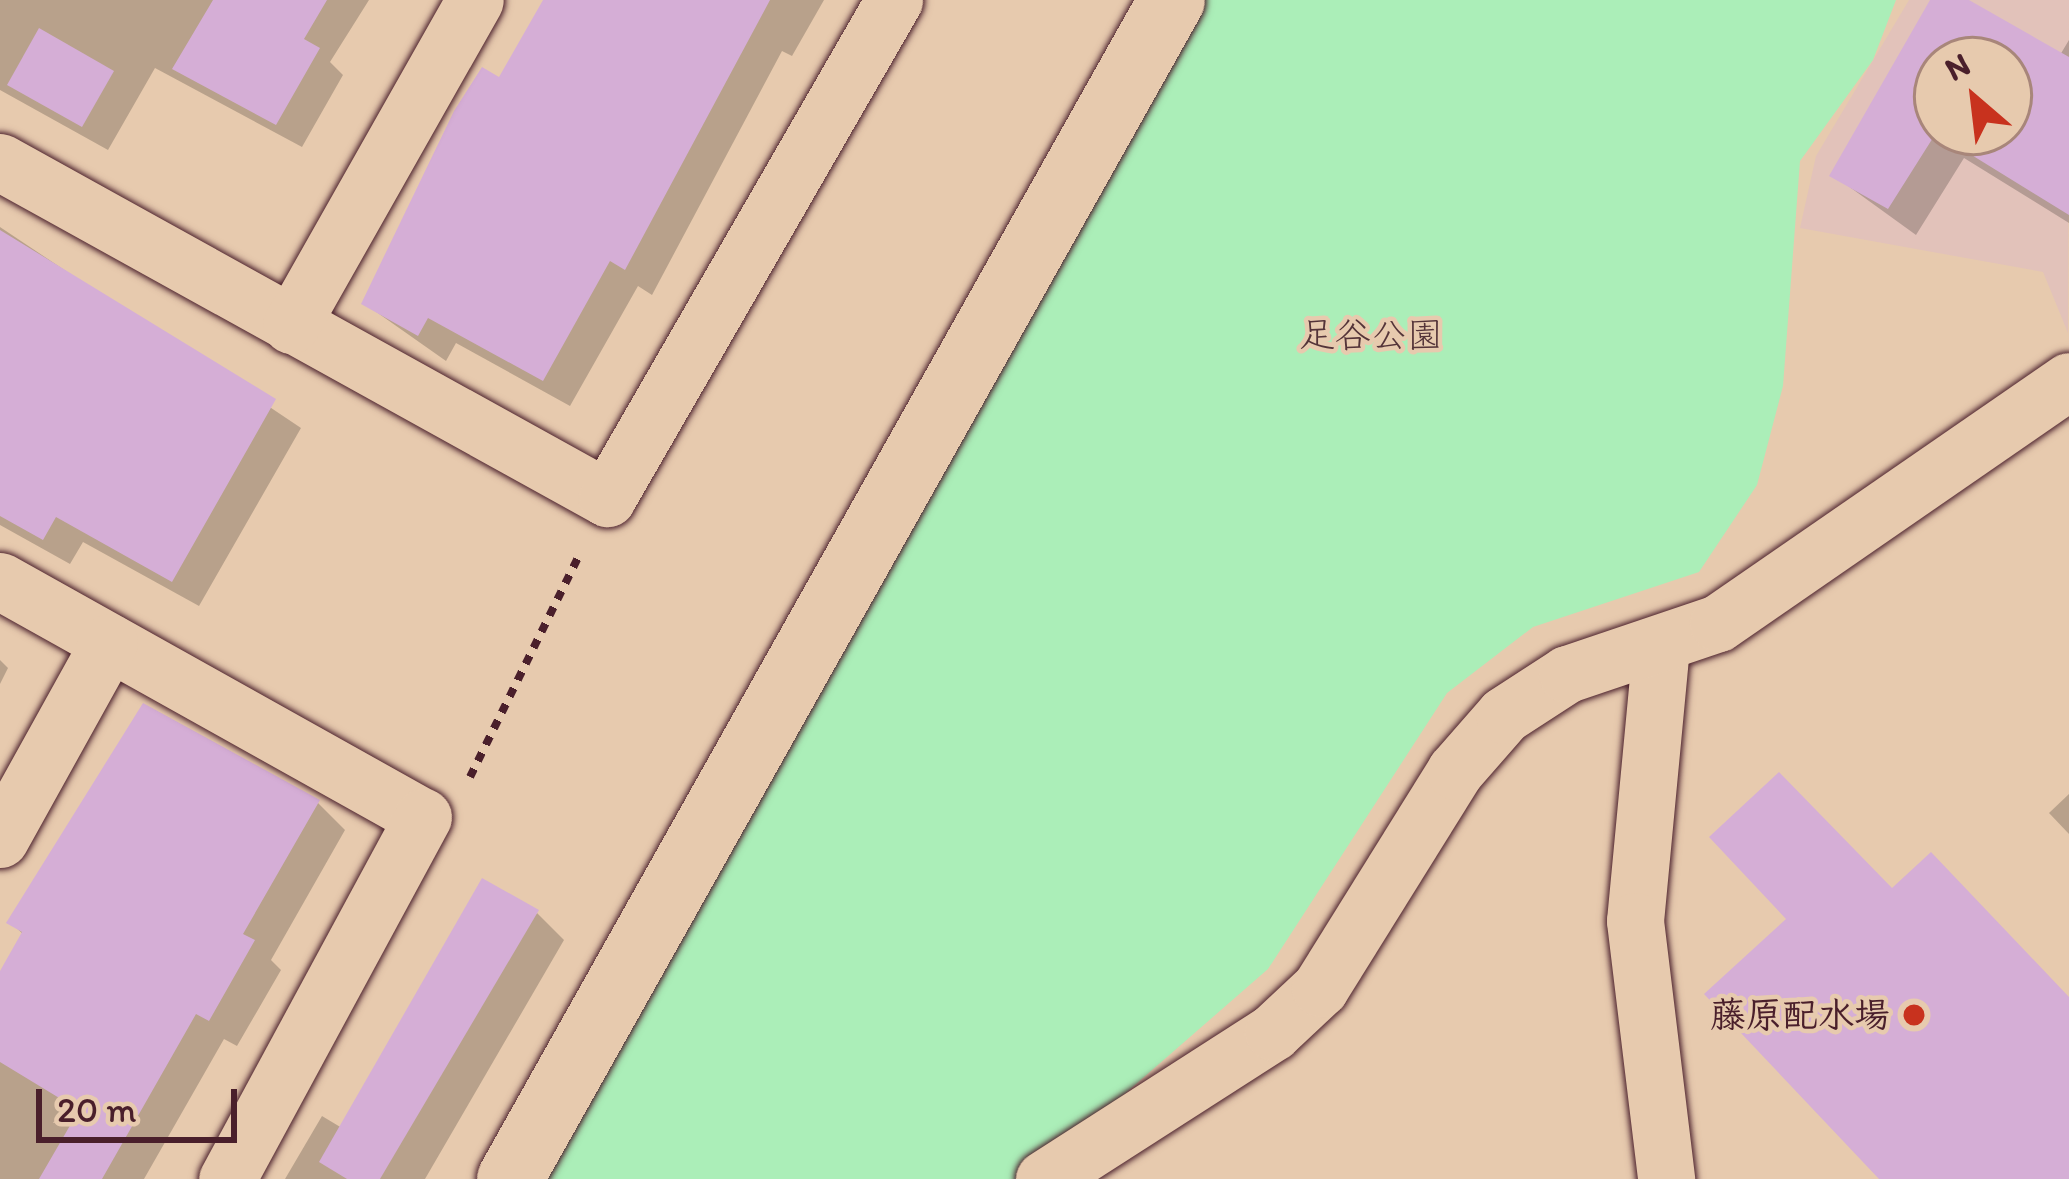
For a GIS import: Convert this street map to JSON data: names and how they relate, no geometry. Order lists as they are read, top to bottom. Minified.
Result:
{"parks":["足谷公園"],"places":["藤原配水場"],"scale_bar":"20 m","north":"top left"}
